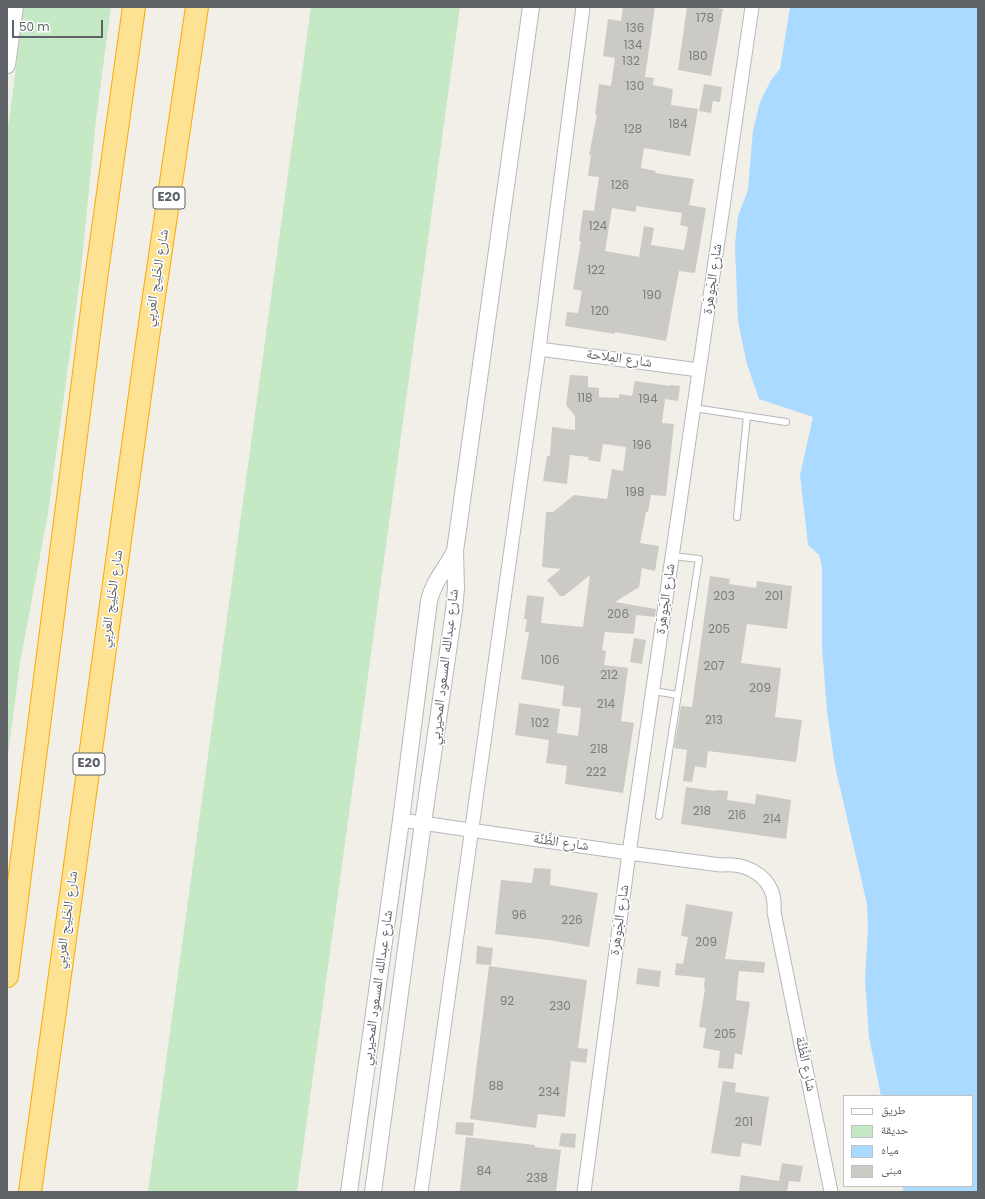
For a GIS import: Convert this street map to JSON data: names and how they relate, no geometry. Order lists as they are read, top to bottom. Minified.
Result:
{"streets":{"highway":["E20","شارع الخَلِيج العَربِي"],"street":["شارع الجَوهَرة","شارع المِلاحة","شارع عبدالله المسعود المحيربي","شارع الظَّنَّة"]},"crossings":[["شارع الجَوهَرة","شارع المِلاحة"],["شارع الجَوهَرة","شارع الظَّنَّة"],["شارع عبدالله المسعود المحيربي","شارع الظَّنَّة"]],"house_numbers":["178","136","134","180","132","130","184","128","126","124","122","190","120","118","194","196","198","203","201","206","205","106","207","212","209","214","213","102","218","222","218","216","214","96","226","209","92","230","205","88","234","201","84","238"],"legend":["طريق","حديقة","مياه","مبنى"],"scale_bar":"50 m"}
